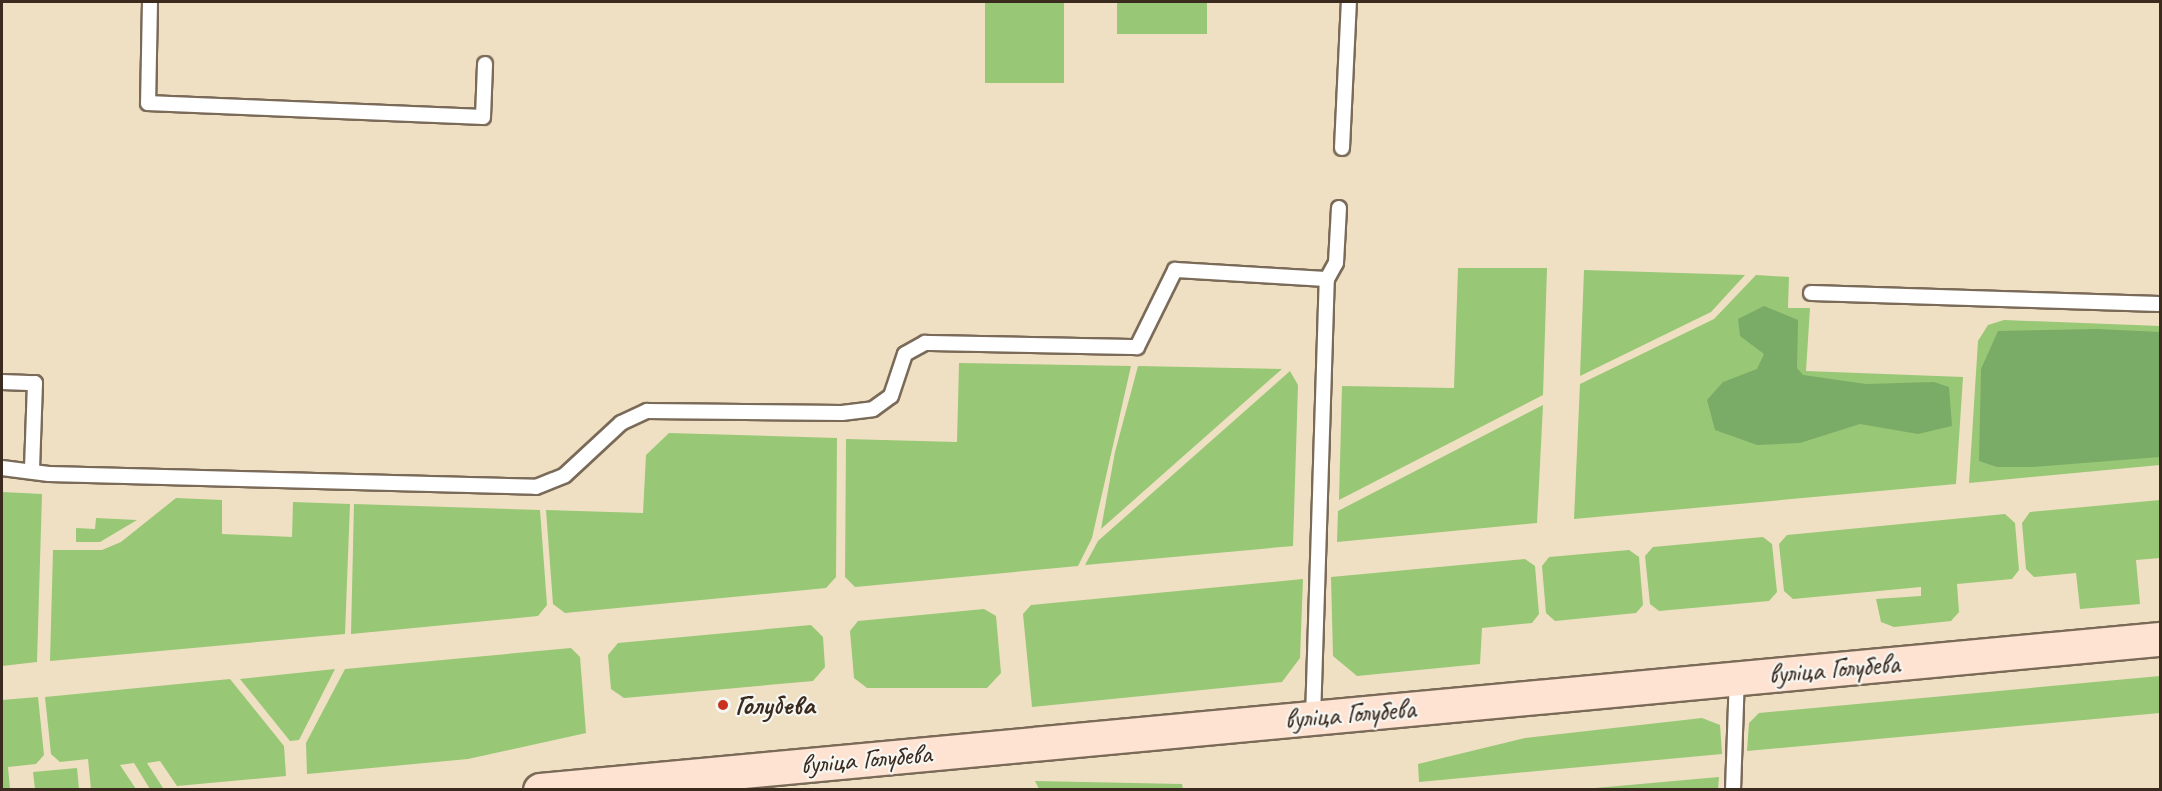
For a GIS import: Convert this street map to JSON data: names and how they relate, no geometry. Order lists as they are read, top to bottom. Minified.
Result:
{"streets":{"main road":["вуліца Голубева"]},"places":["Голубева"]}
